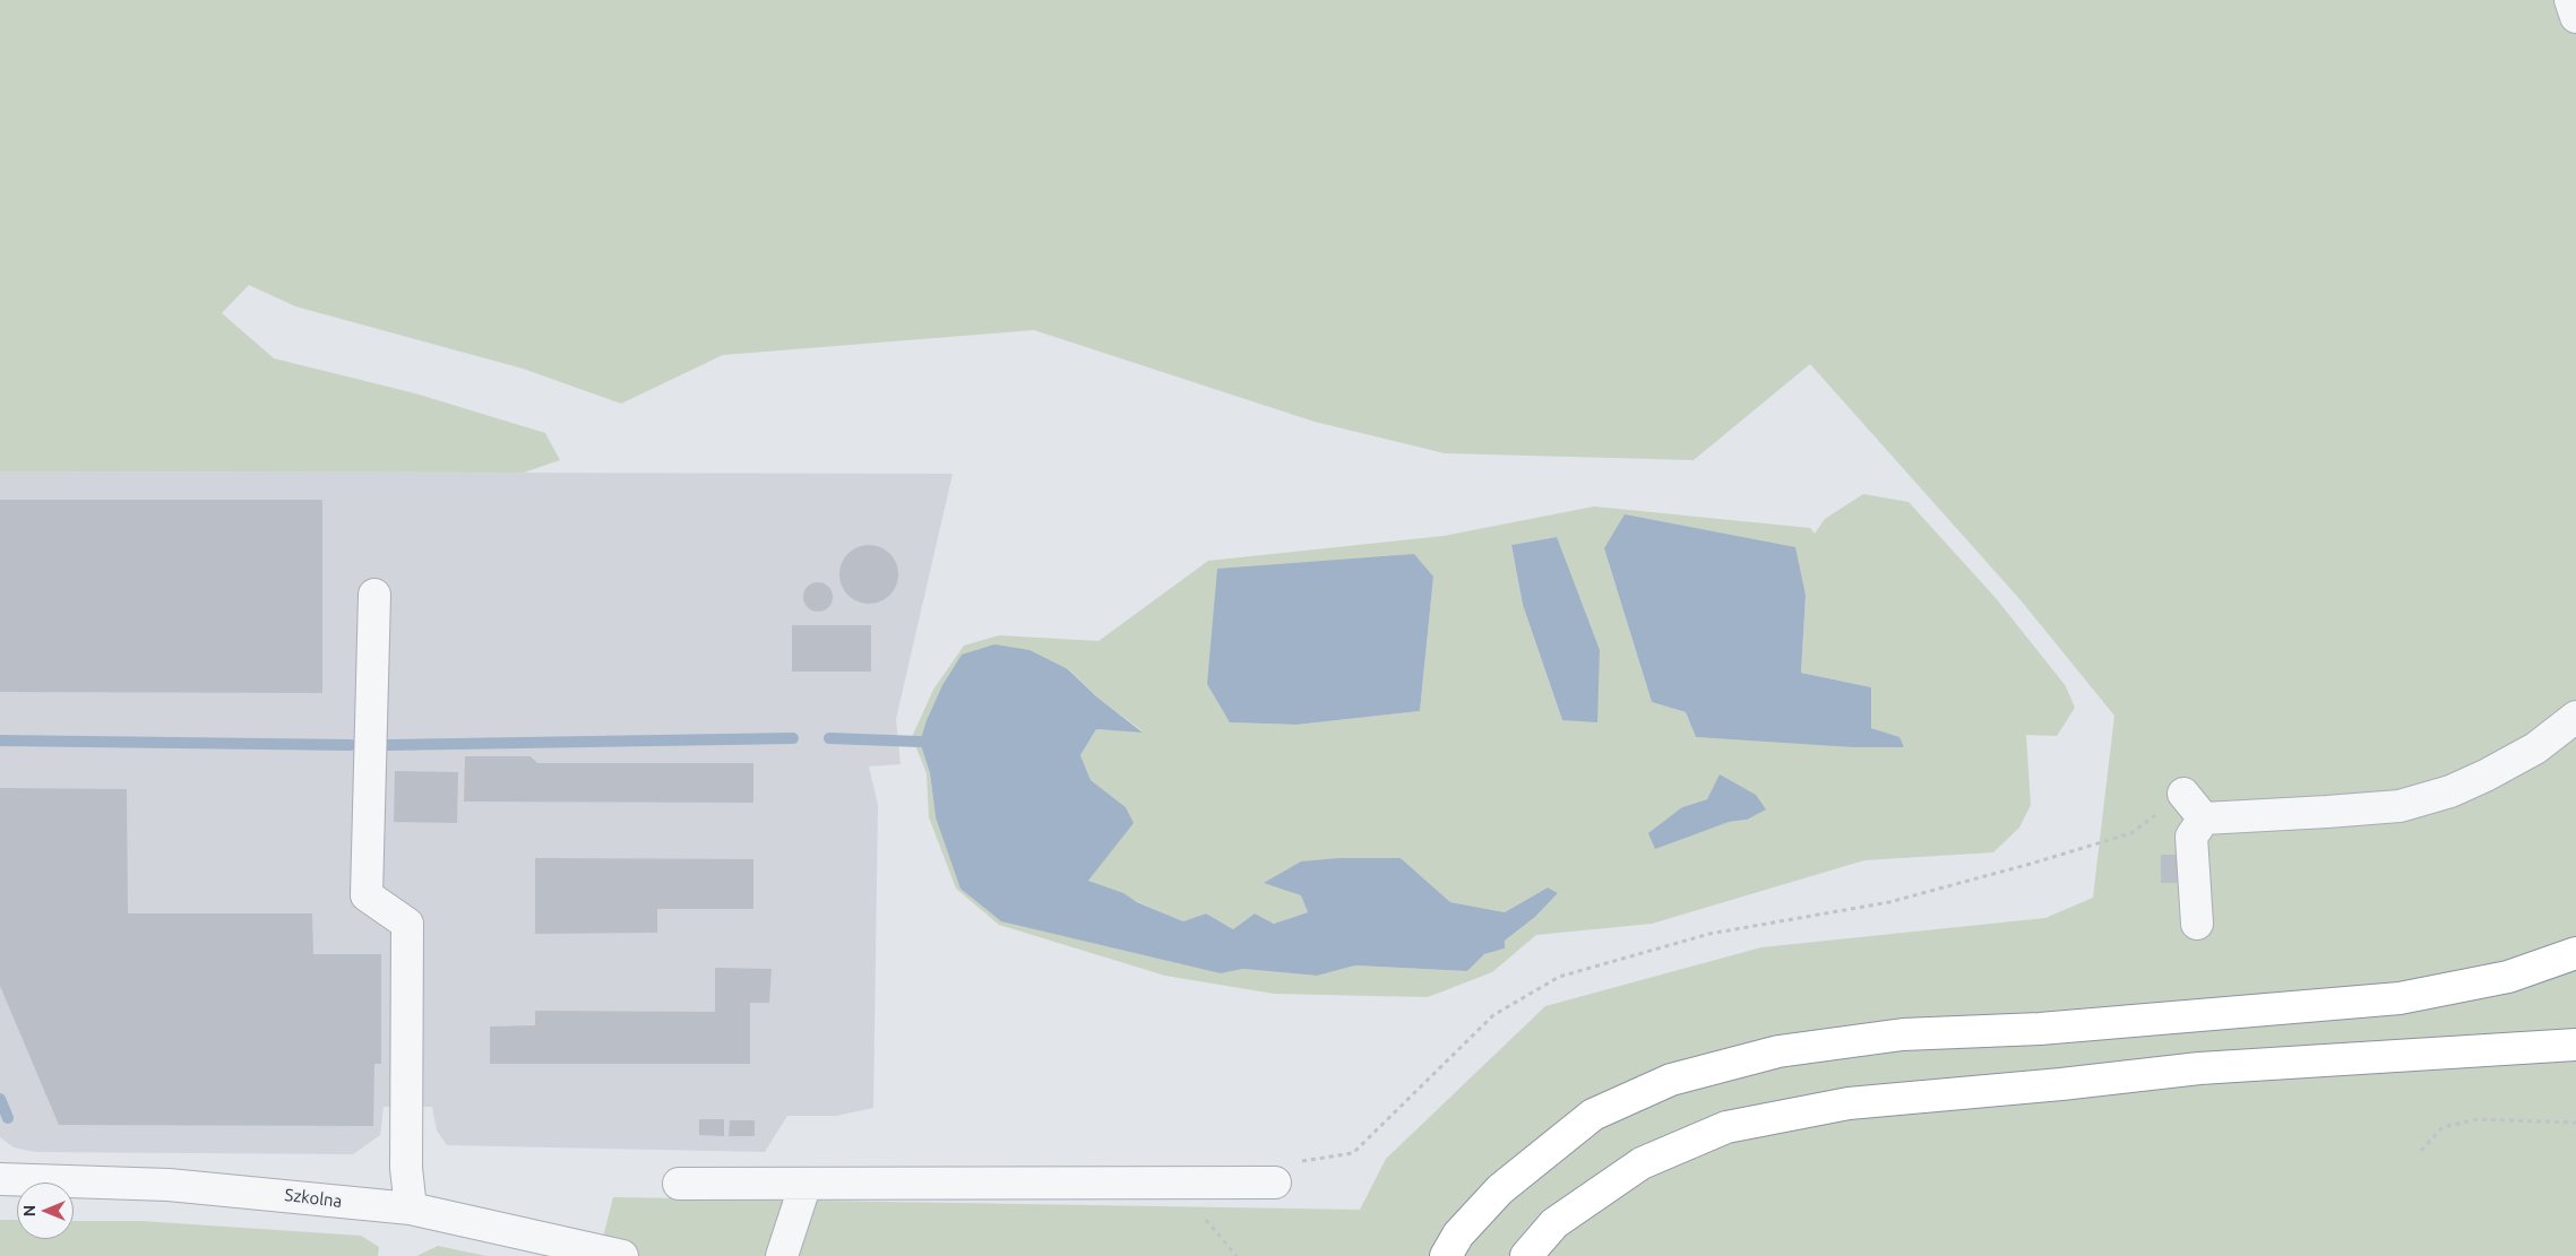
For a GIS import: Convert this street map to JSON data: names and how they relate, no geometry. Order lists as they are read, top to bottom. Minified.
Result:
{"streets":{"street":["Szkolna"]},"north":"left"}
